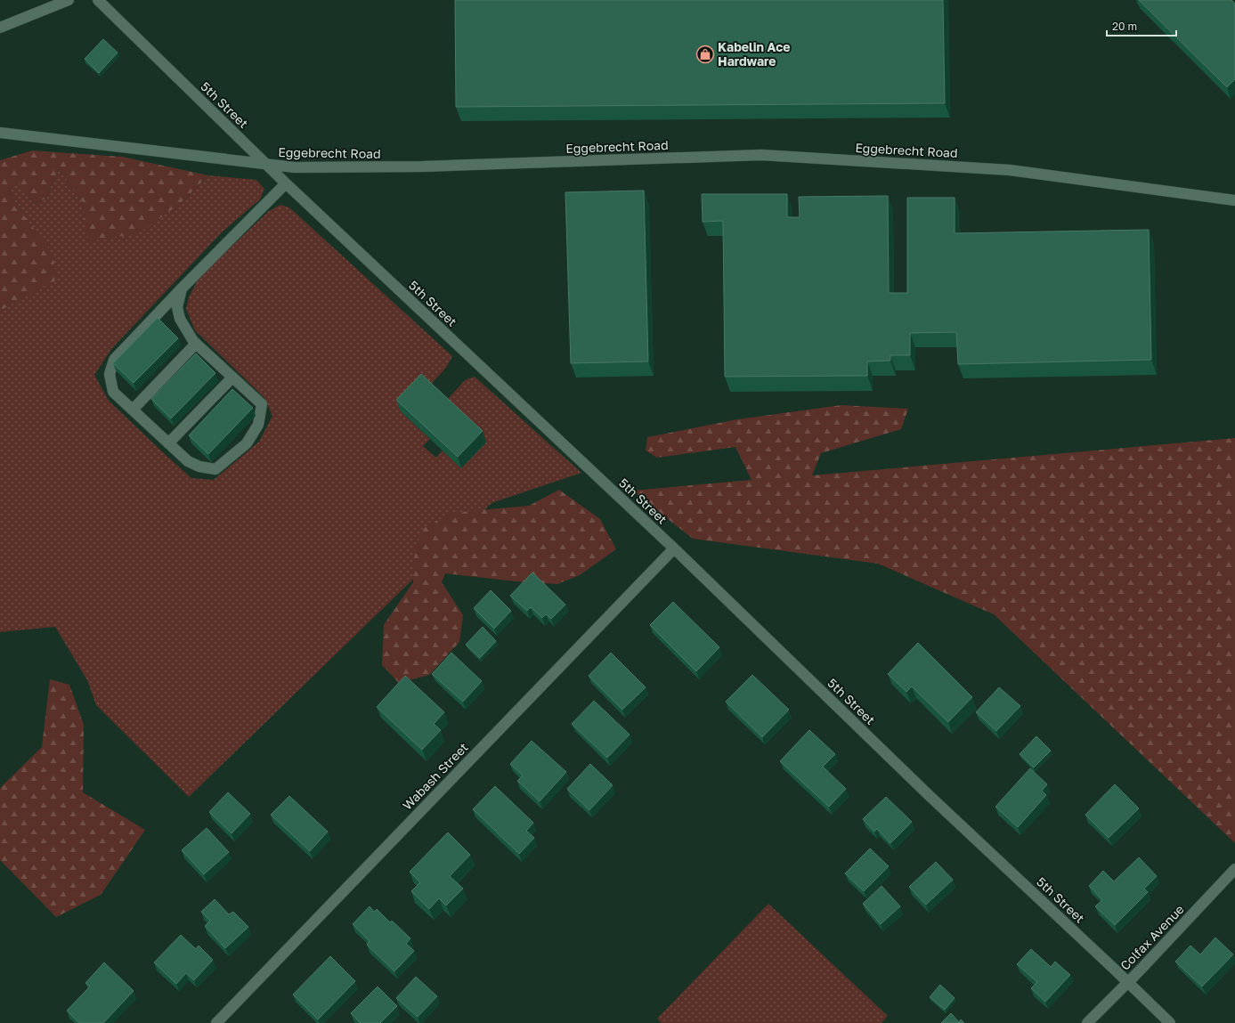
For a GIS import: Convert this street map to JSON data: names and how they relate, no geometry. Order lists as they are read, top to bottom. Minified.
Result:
{"streets":{"street":["5th Street","Eggebrecht Road","Wabash Street","Colfax Avenue"]},"crossings":[["5th Street","Eggebrecht Road"],["5th Street","Wabash Street"],["5th Street","Colfax Avenue"]],"places":{"shop":["Kabelin Ace Hardware"]},"scale_bar":"20 m"}
